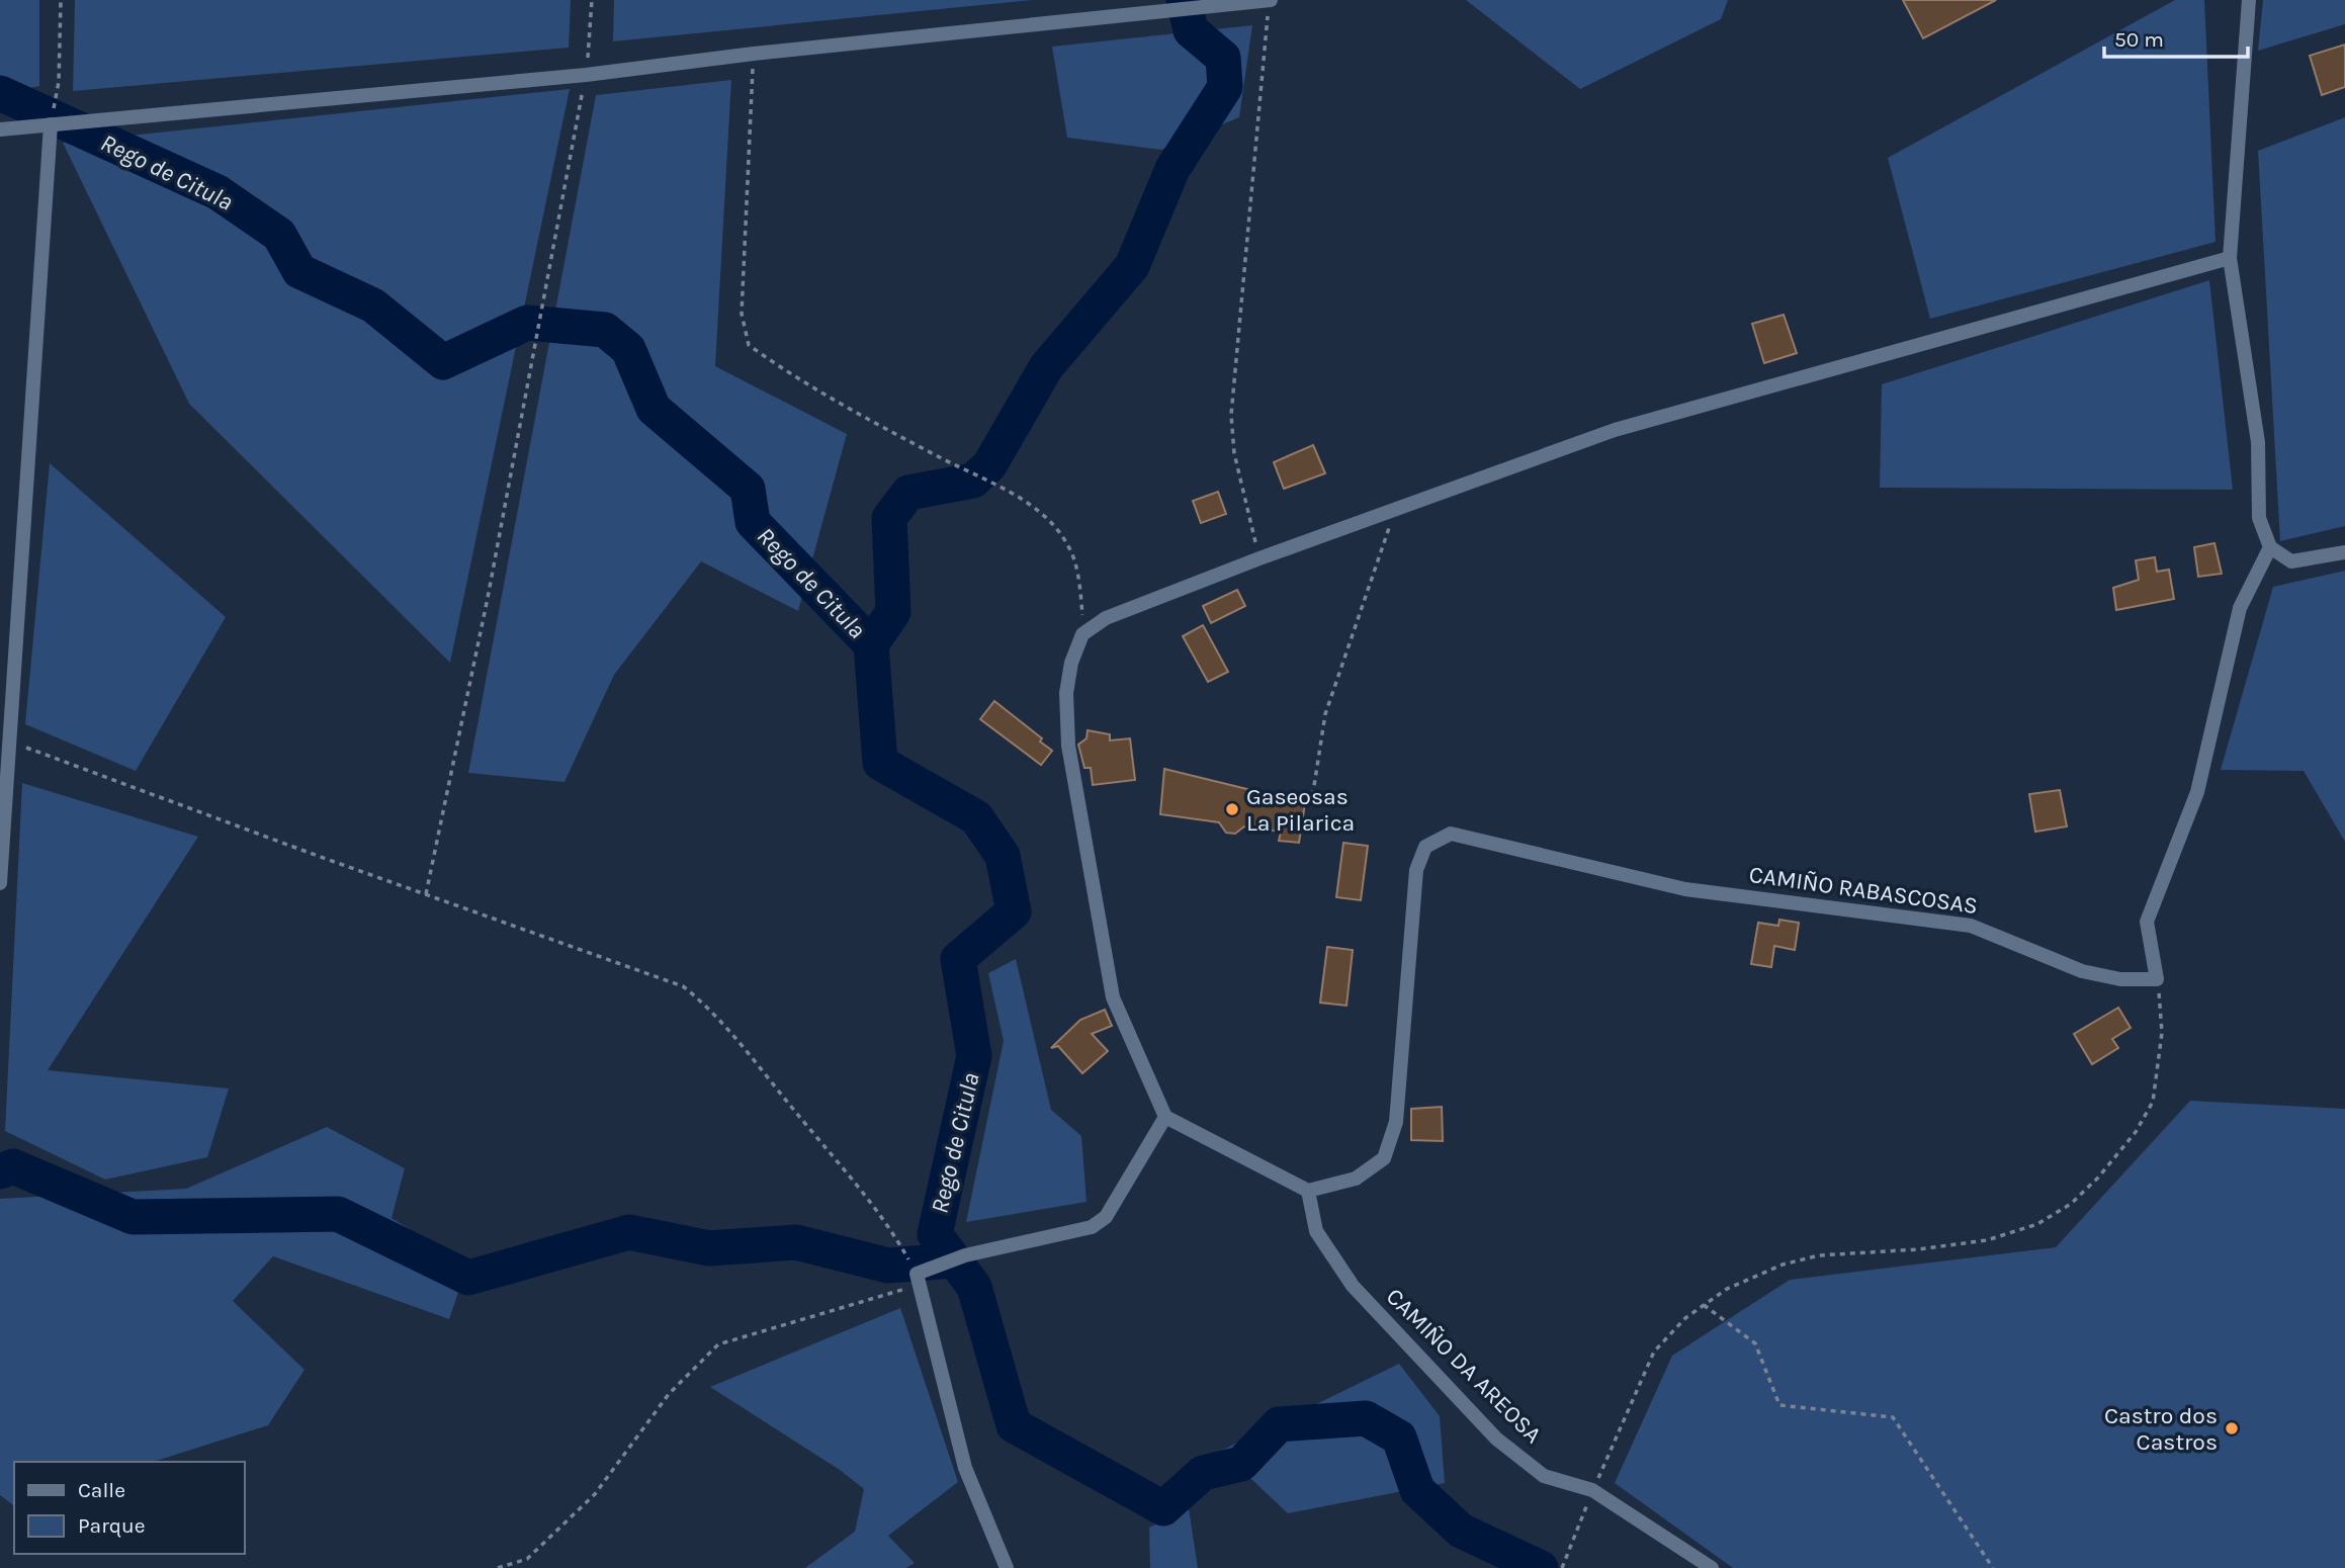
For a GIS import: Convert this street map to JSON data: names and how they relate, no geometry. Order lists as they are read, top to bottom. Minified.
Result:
{"streets":{"street":["CAMIÑO RABASCOSAS","CAMIÑO DA AREOSA"]},"crossings":[["CAMIÑO RABASCOSAS","CAMIÑO DA AREOSA"]],"water":["Rego de Citula"],"places":["Gaseosas La Pilarica","Castro dos Castros"],"legend":["Calle","Parque"],"scale_bar":"50 m"}
